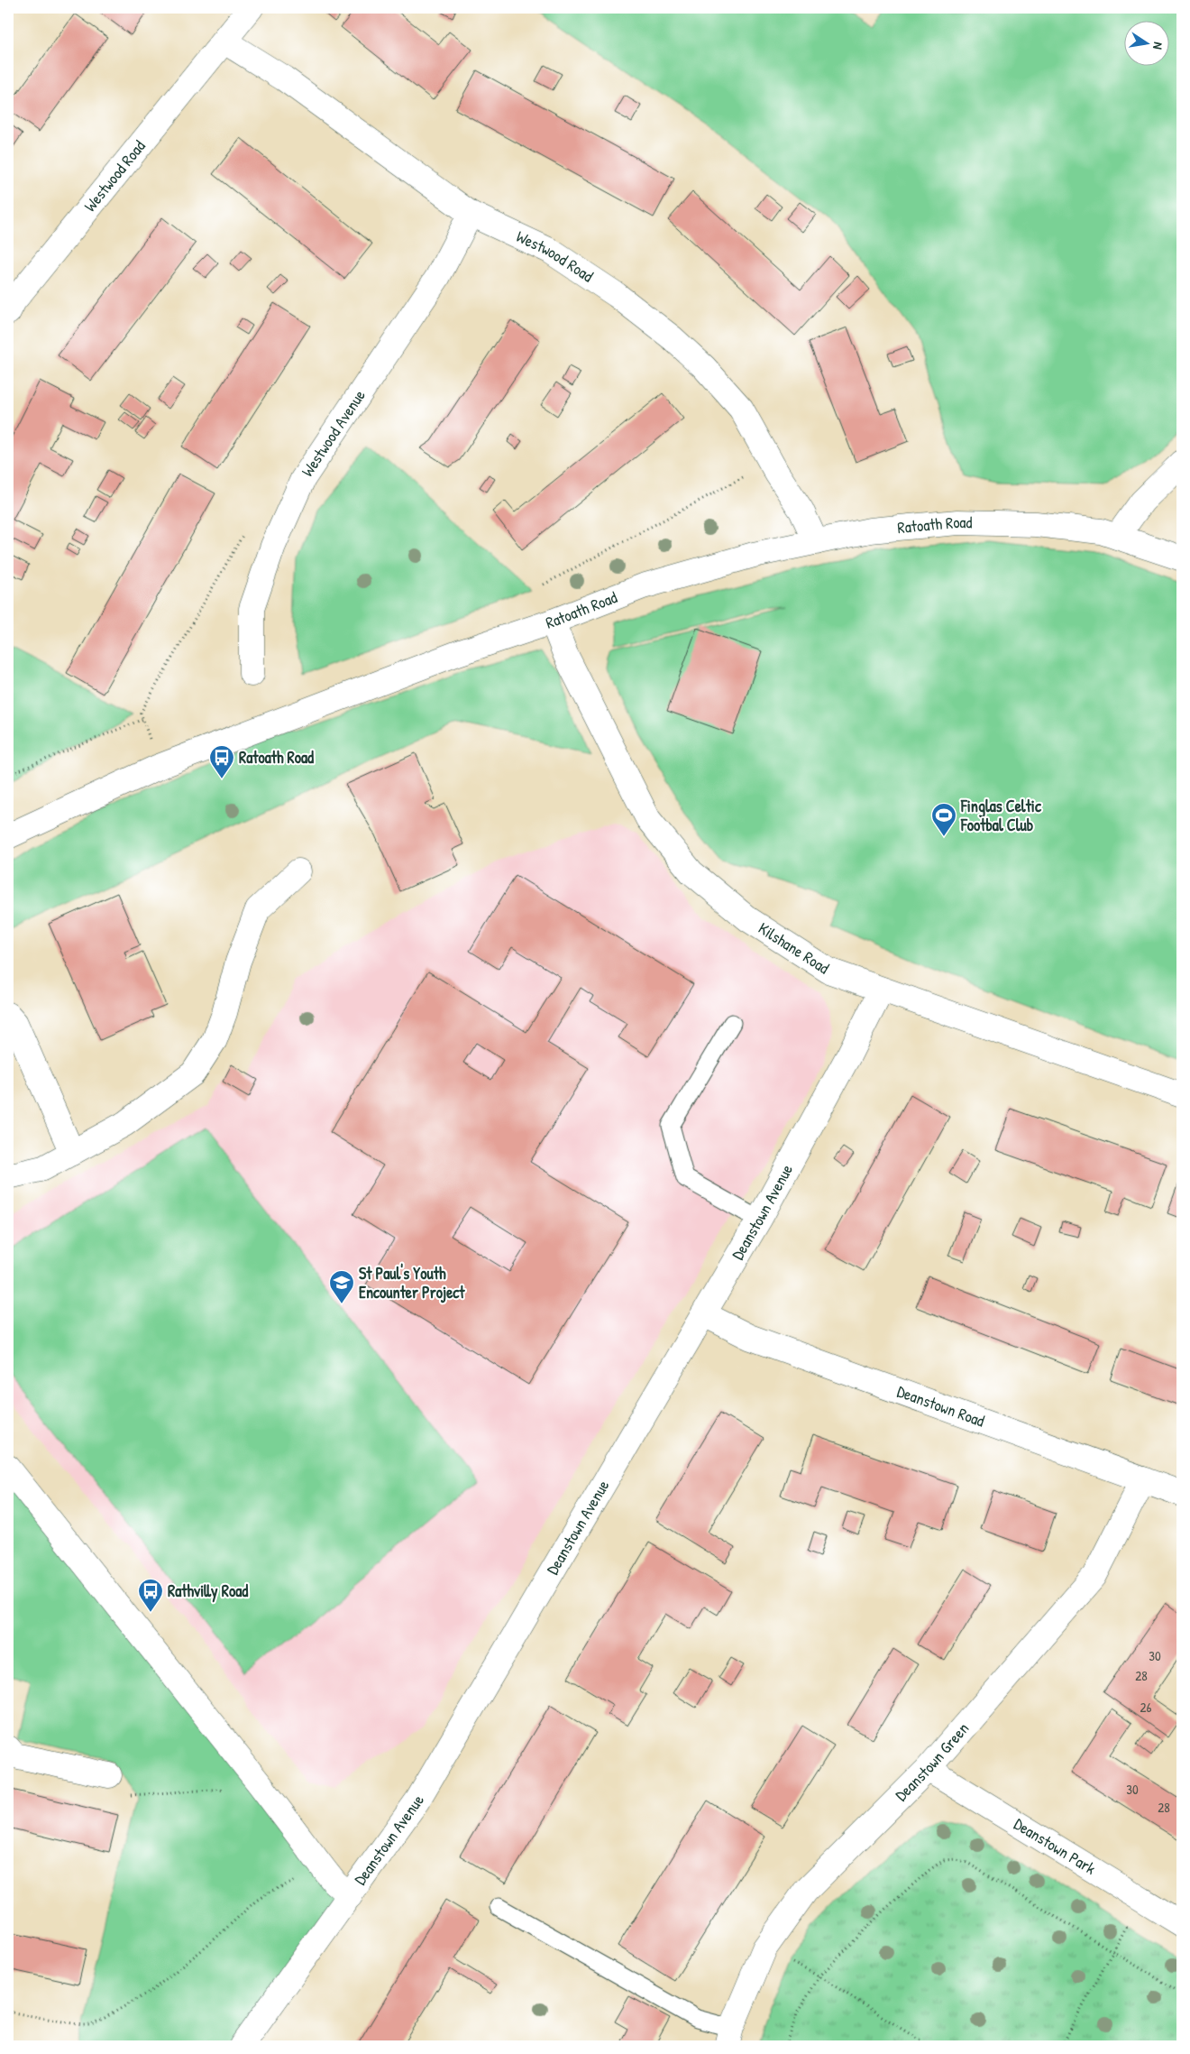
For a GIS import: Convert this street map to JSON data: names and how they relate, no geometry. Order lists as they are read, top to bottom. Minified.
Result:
{"streets":{"street":["Westwood Road","Westwood Avenue","Ratoath Road","Kilshane Road","Deanstown Avenue","Deanstown Road","Deanstown Green","Deanstown Park"]},"crossings":[["Westwood Road","Westwood Avenue"],["Westwood Road","Ratoath Road"],["Ratoath Road","Kilshane Road"],["Kilshane Road","Deanstown Avenue"],["Deanstown Avenue","Deanstown Road"],["Deanstown Road","Deanstown Green"],["Deanstown Green","Deanstown Park"]],"places":{"bus stop":["Ratoath Road","Rathvilly Road"],"sports":["Finglas Celtic Footbal Club"],"school or university":["St Paul's Youth Encounter Project"]},"house_numbers":["30","28","26","30","28"],"north":"right"}
